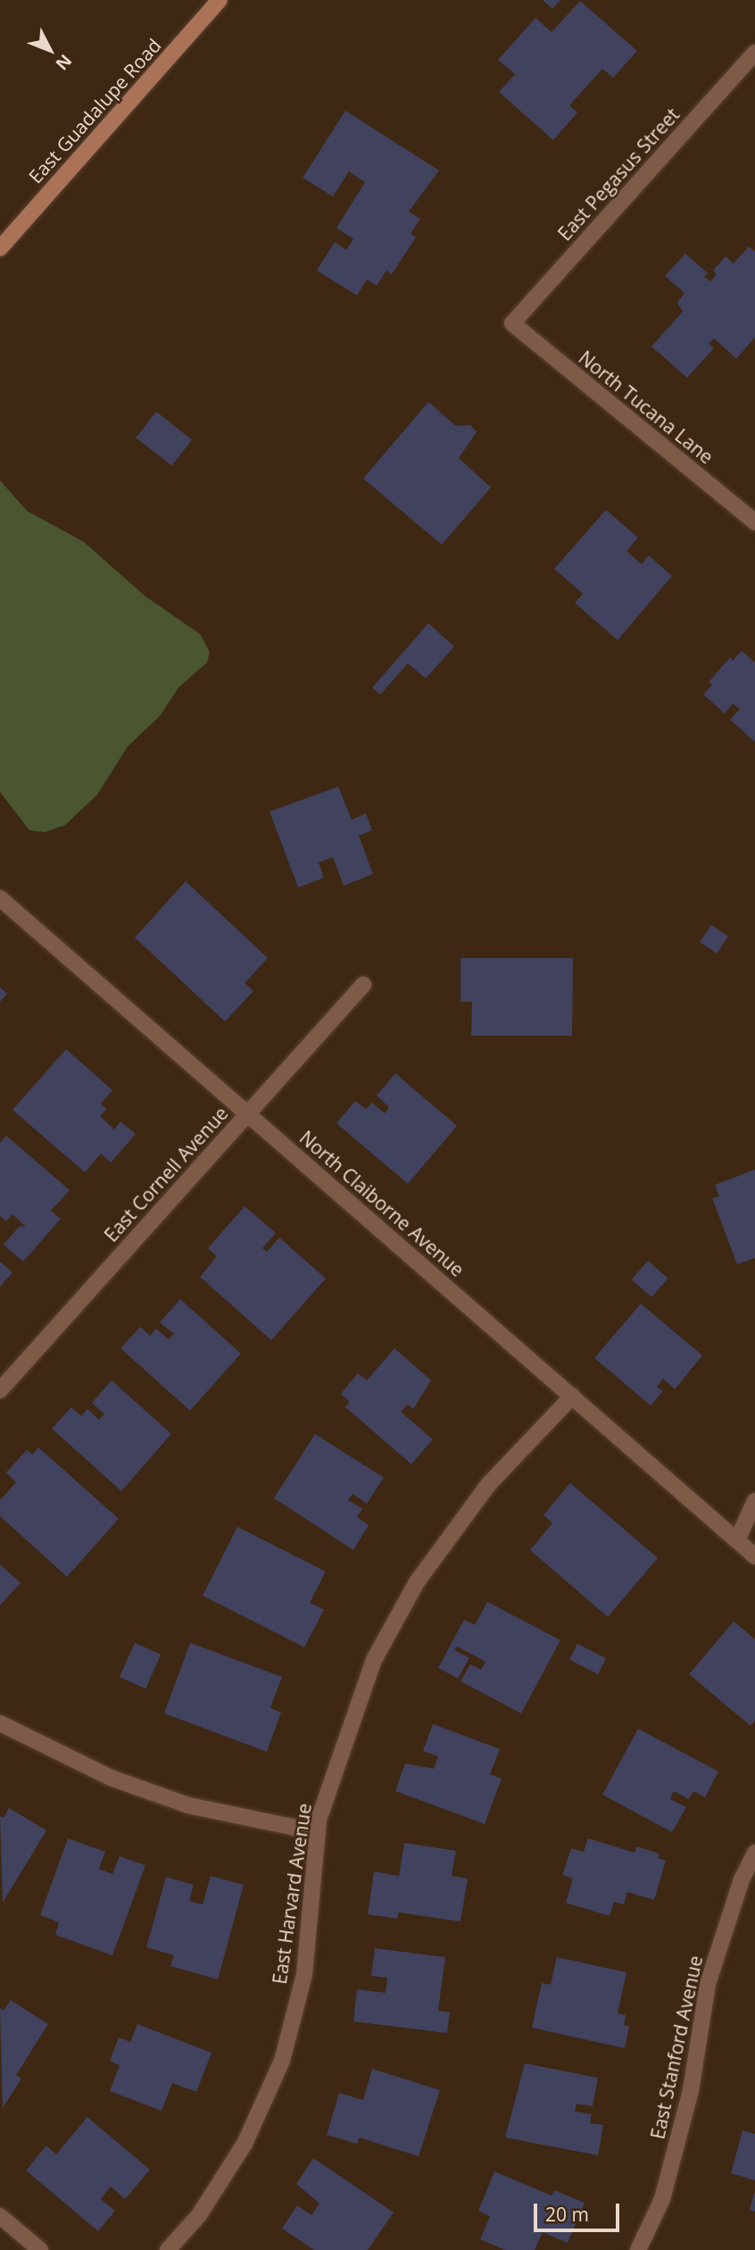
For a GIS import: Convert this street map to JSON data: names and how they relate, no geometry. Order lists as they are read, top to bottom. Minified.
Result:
{"streets":{"main road":["East Guadalupe Road"],"street":["East Pegasus Street","North Tucana Lane","East Cornell Avenue","North Claiborne Avenue","East Harvard Avenue","East Stanford Avenue"]},"crossings":[["East Pegasus Street","North Tucana Lane"],["East Cornell Avenue","North Claiborne Avenue"],["North Claiborne Avenue","East Harvard Avenue"]],"scale_bar":"20 m","north":"bottom right"}
